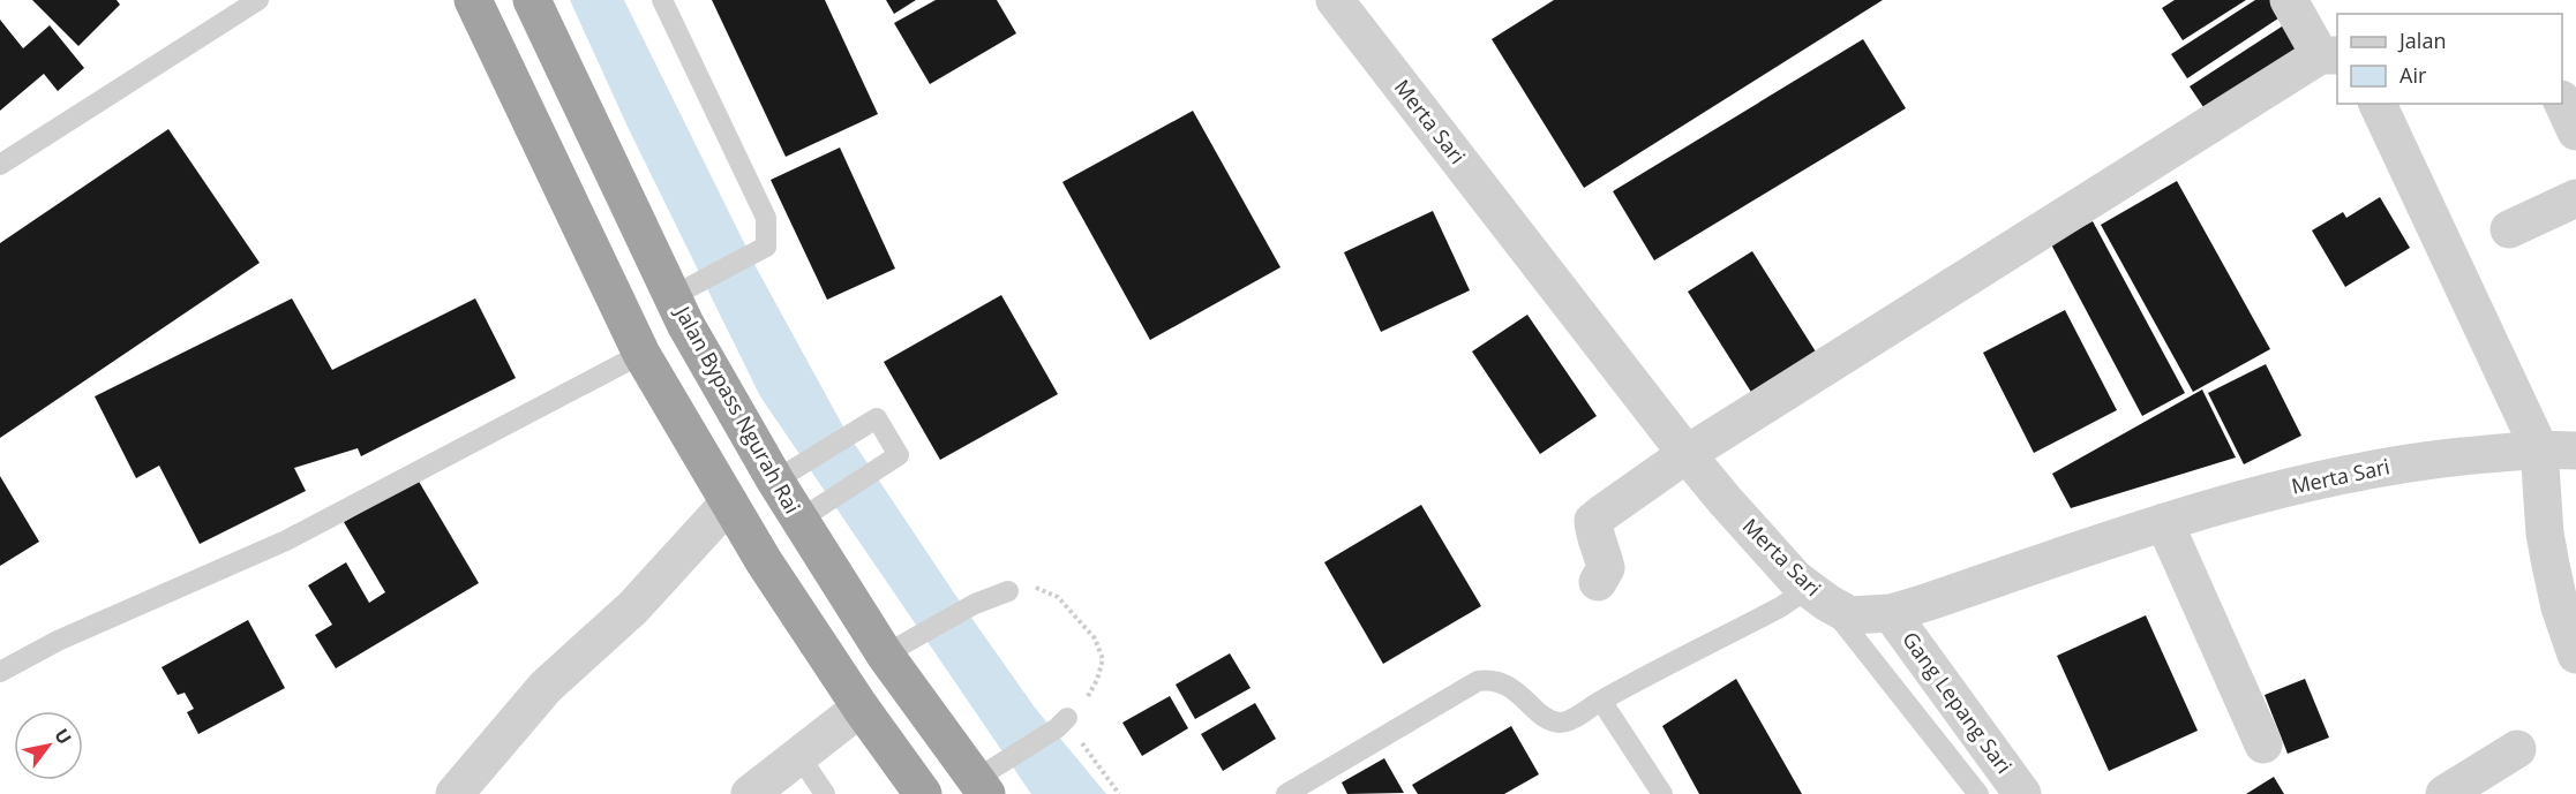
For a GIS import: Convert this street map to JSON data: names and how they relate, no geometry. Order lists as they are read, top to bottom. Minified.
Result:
{"streets":{"highway":["Jalan Bypass Ngurah Rai"],"street":["Merta Sari","Gang Lepang Sari"]},"crossings":[["Merta Sari","Gang Lepang Sari"]],"legend":["Jalan","Air"],"north":"top right"}
